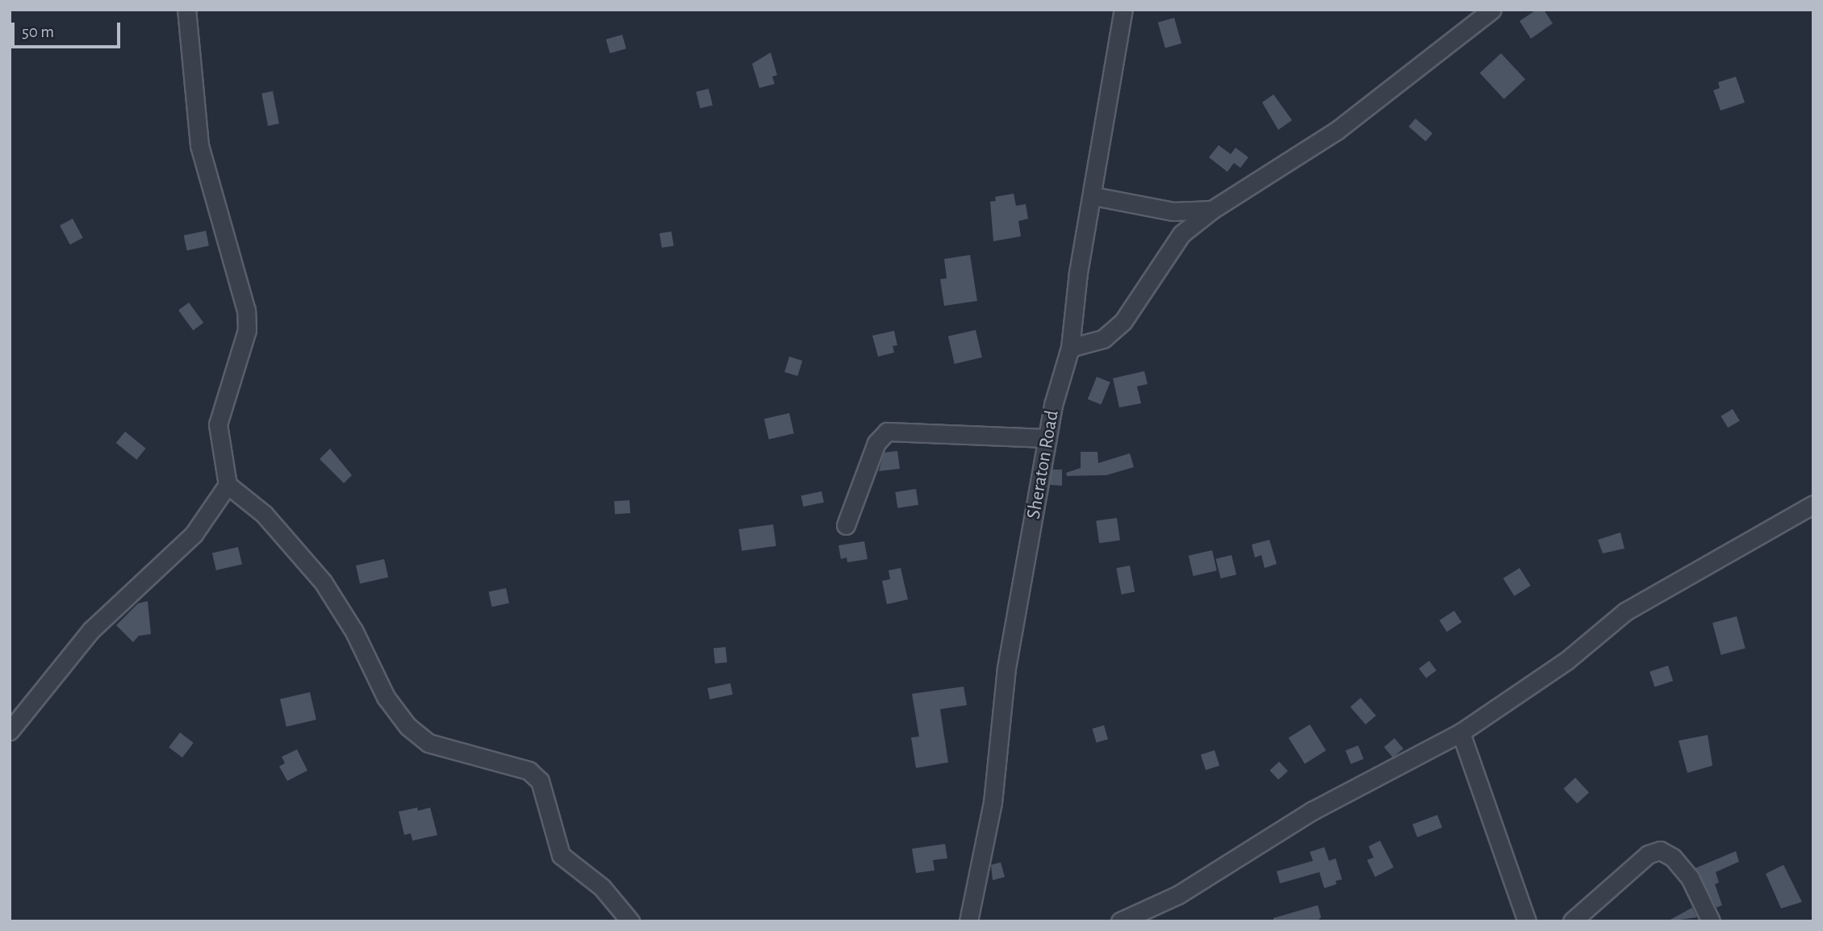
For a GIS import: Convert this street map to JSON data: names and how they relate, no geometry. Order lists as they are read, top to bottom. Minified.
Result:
{"streets":{"street":["Sheraton Road"]},"scale_bar":"50 m"}
